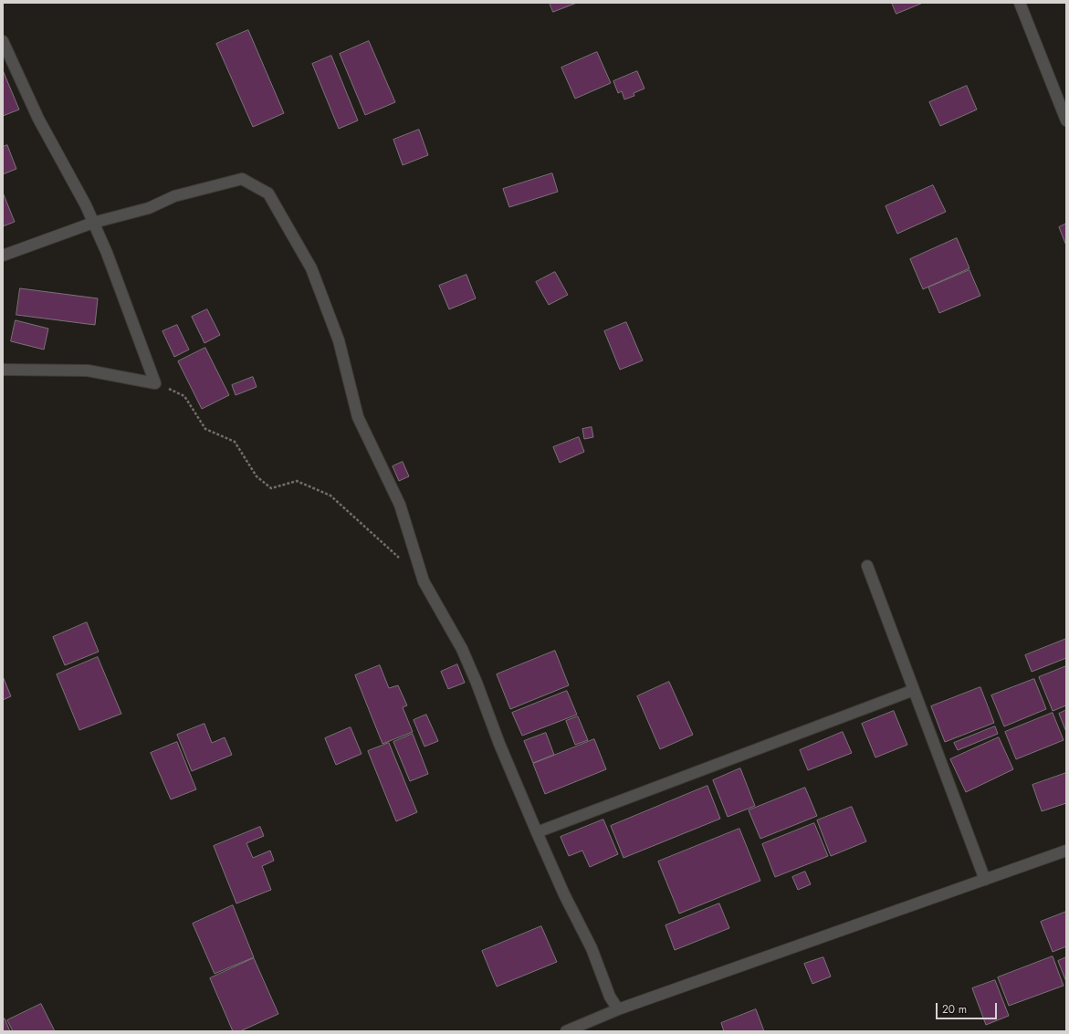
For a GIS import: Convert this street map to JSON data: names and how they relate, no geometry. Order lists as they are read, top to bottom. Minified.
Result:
{"scale_bar":"20 m"}
